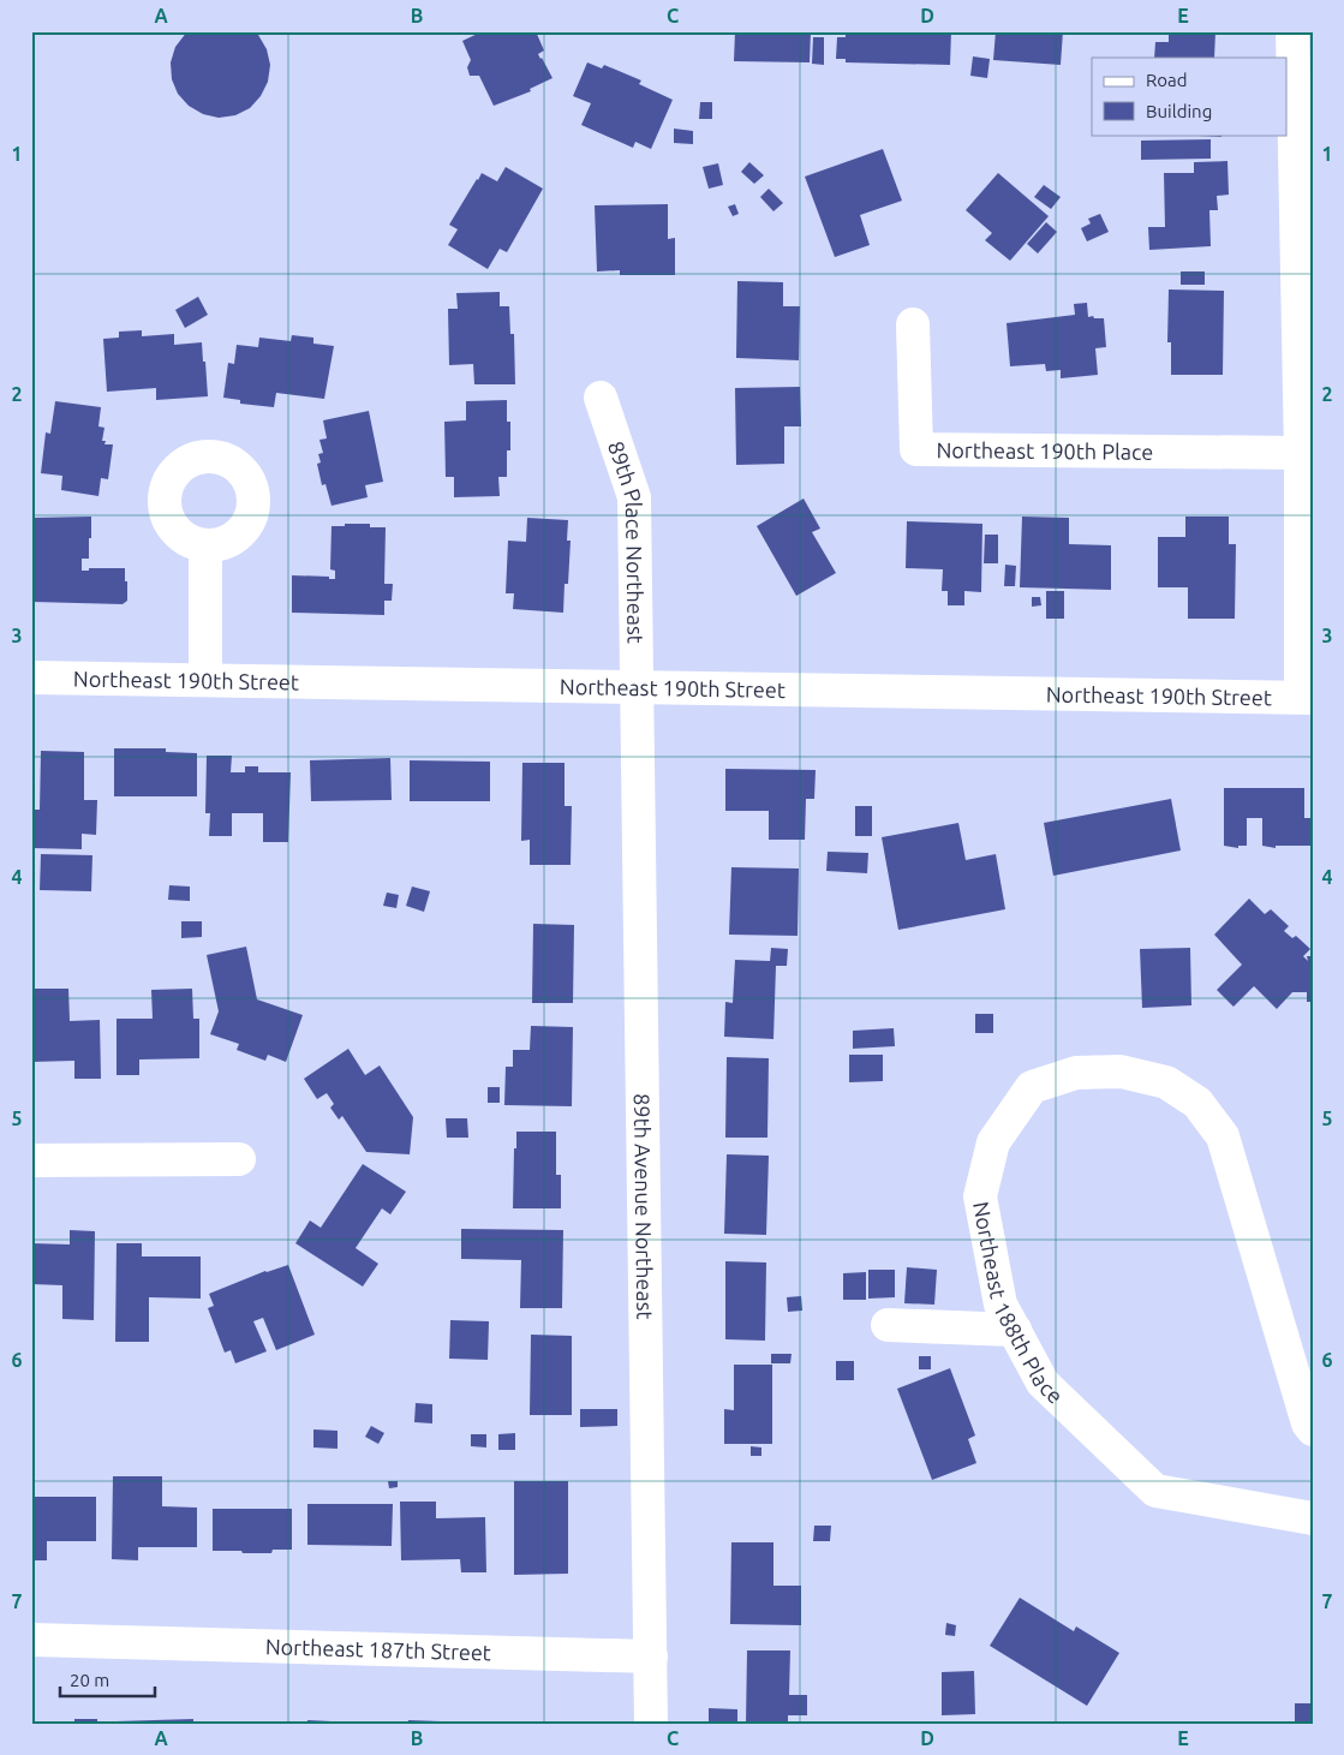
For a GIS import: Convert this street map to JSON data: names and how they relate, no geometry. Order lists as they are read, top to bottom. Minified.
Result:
{"streets":{"street":["Northeast 190th Place","89th Place Northeast","Northeast 190th Street","89th Avenue Northeast","Northeast 188th Place","Northeast 187th Street"]},"crossings":[["89th Place Northeast","Northeast 190th Street"],["89th Place Northeast","89th Avenue Northeast"],["Northeast 190th Street","89th Avenue Northeast"],["89th Avenue Northeast","Northeast 187th Street"]],"legend":["Road","Building"],"scale_bar":"20 m","grid":{"columns":["A","B","C","D","E"],"rows":["1","2","3","4","5","6","7"]}}
